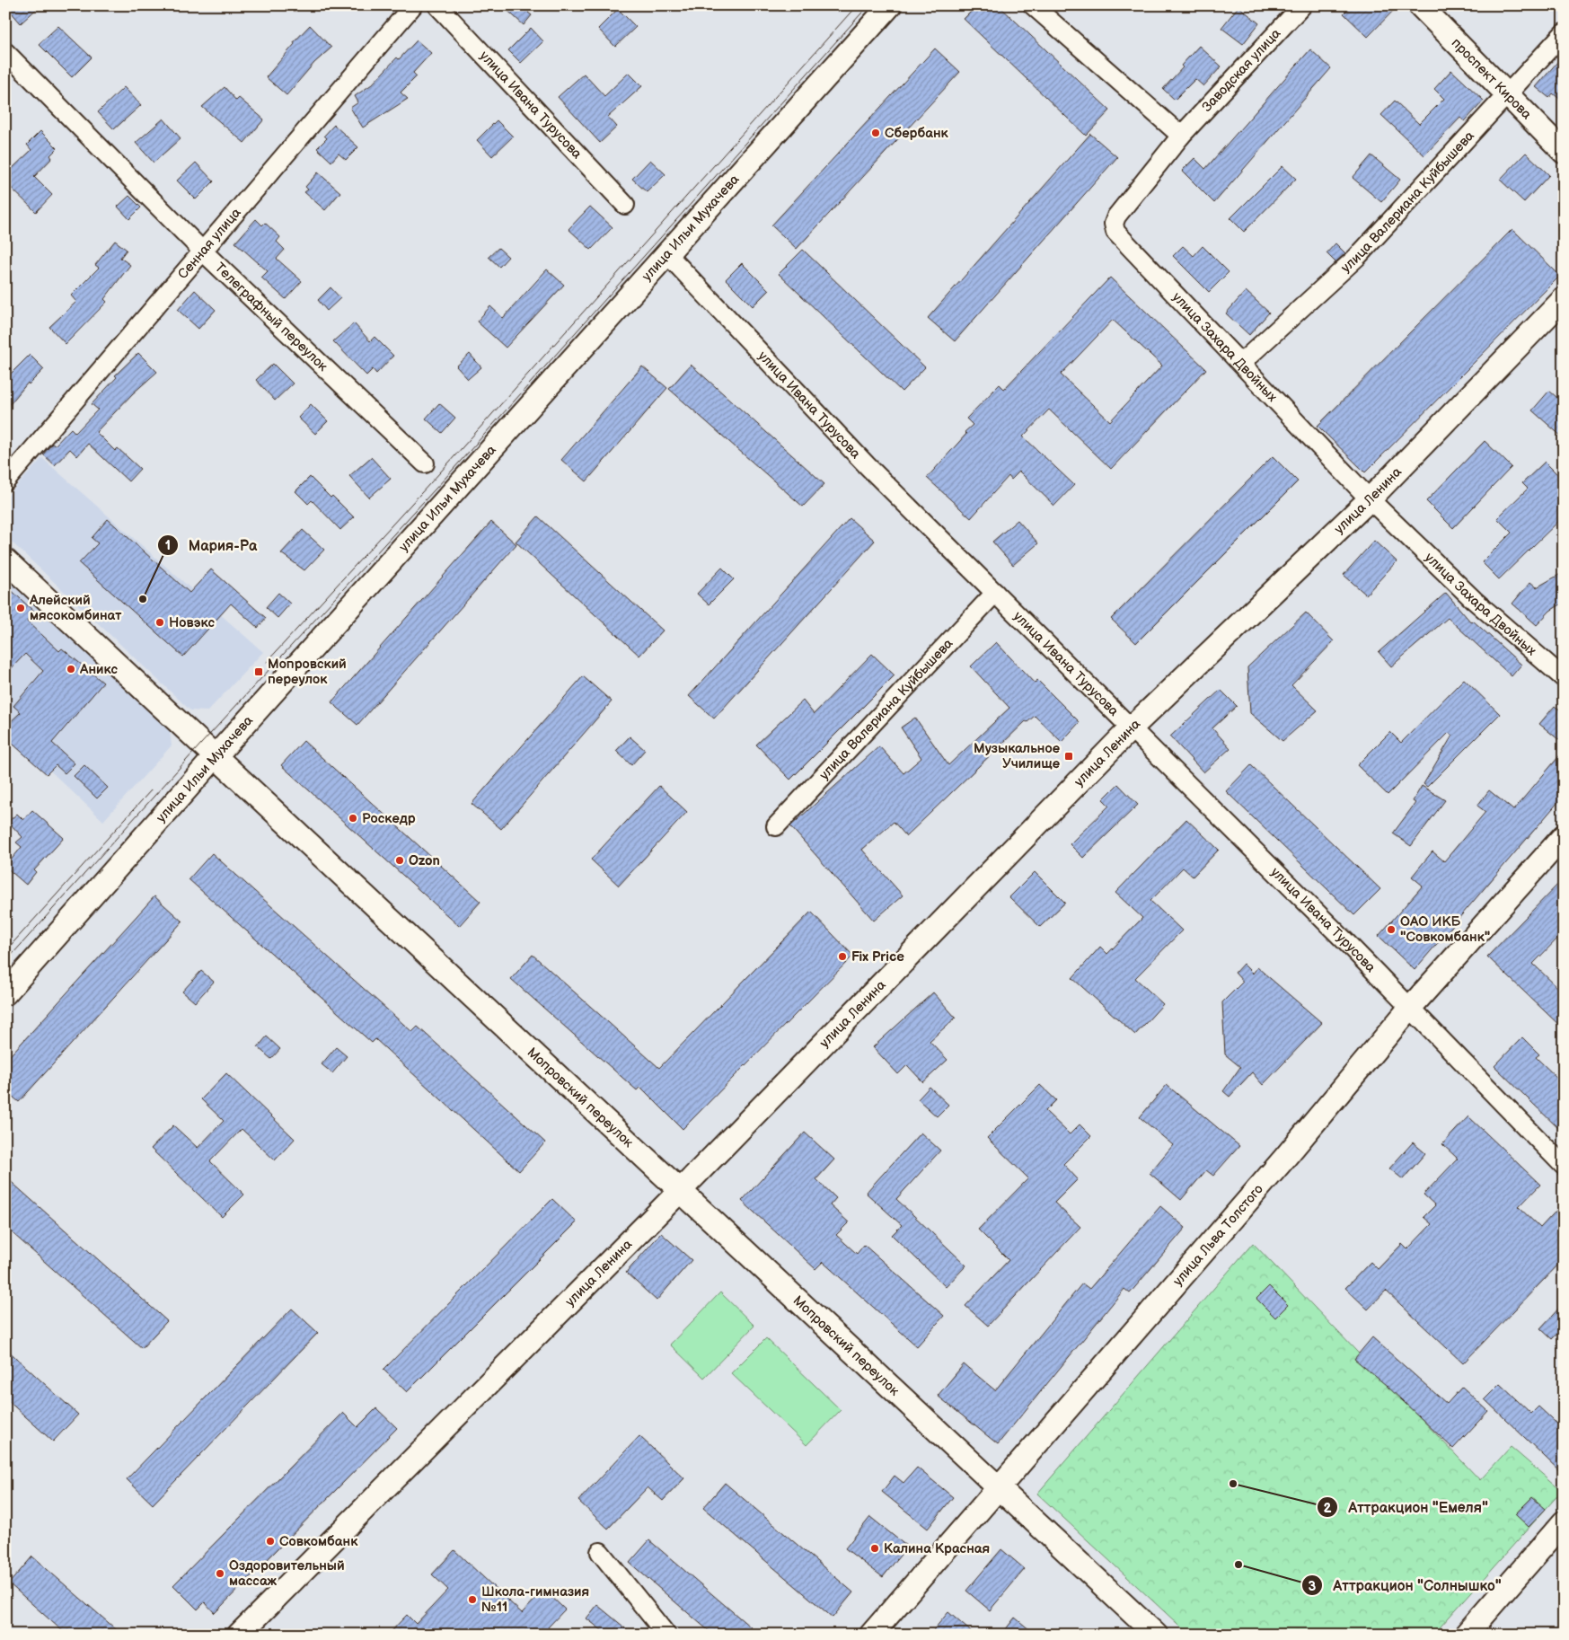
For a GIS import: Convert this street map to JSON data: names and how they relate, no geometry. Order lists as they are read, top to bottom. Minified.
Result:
{"streets":{"street":["Заводская улица","проспект Кирова","улица Ивана Турусова","улица Валериана Куйбышева","улица Ильи Мухачева","Сенная улица","Телеграфный переулок","улица Захара Двойных","улица Ленина","Мопровский переулок","улица Льва Толстого"]},"crossings":[["Заводская улица","улица Захара Двойных"],["проспект Кирова","улица Валериана Куйбышева"],["улица Ивана Турусова","улица Валериана Куйбышева"],["улица Ивана Турусова","улица Ильи Мухачева"],["улица Ивана Турусова","улица Ленина"],["улица Ивана Турусова","улица Льва Толстого"],["улица Валериана Куйбышева","улица Захара Двойных"],["улица Ильи Мухачева","Мопровский переулок"],["Сенная улица","Телеграфный переулок"],["улица Захара Двойных","улица Ленина"],["улица Ленина","Мопровский переулок"],["Мопровский переулок","улица Льва Толстого"]],"places":{"other":["Сбербанк","Мария-Ра","Алейский мясокомбинат","Новэкс","Аникс","Роскедр","Ozon","ОАО ИКБ \"Совкомбанк\"","Fix Price","Аттракцион \"Емеля\"","Совкомбанк","Калина Красная","Аттракцион \"Солнышко\"","Оздоровительный массаж","Школа-гимназия №11"],"transit":["Мопровский переулок","Музыкальное Училище"]}}
